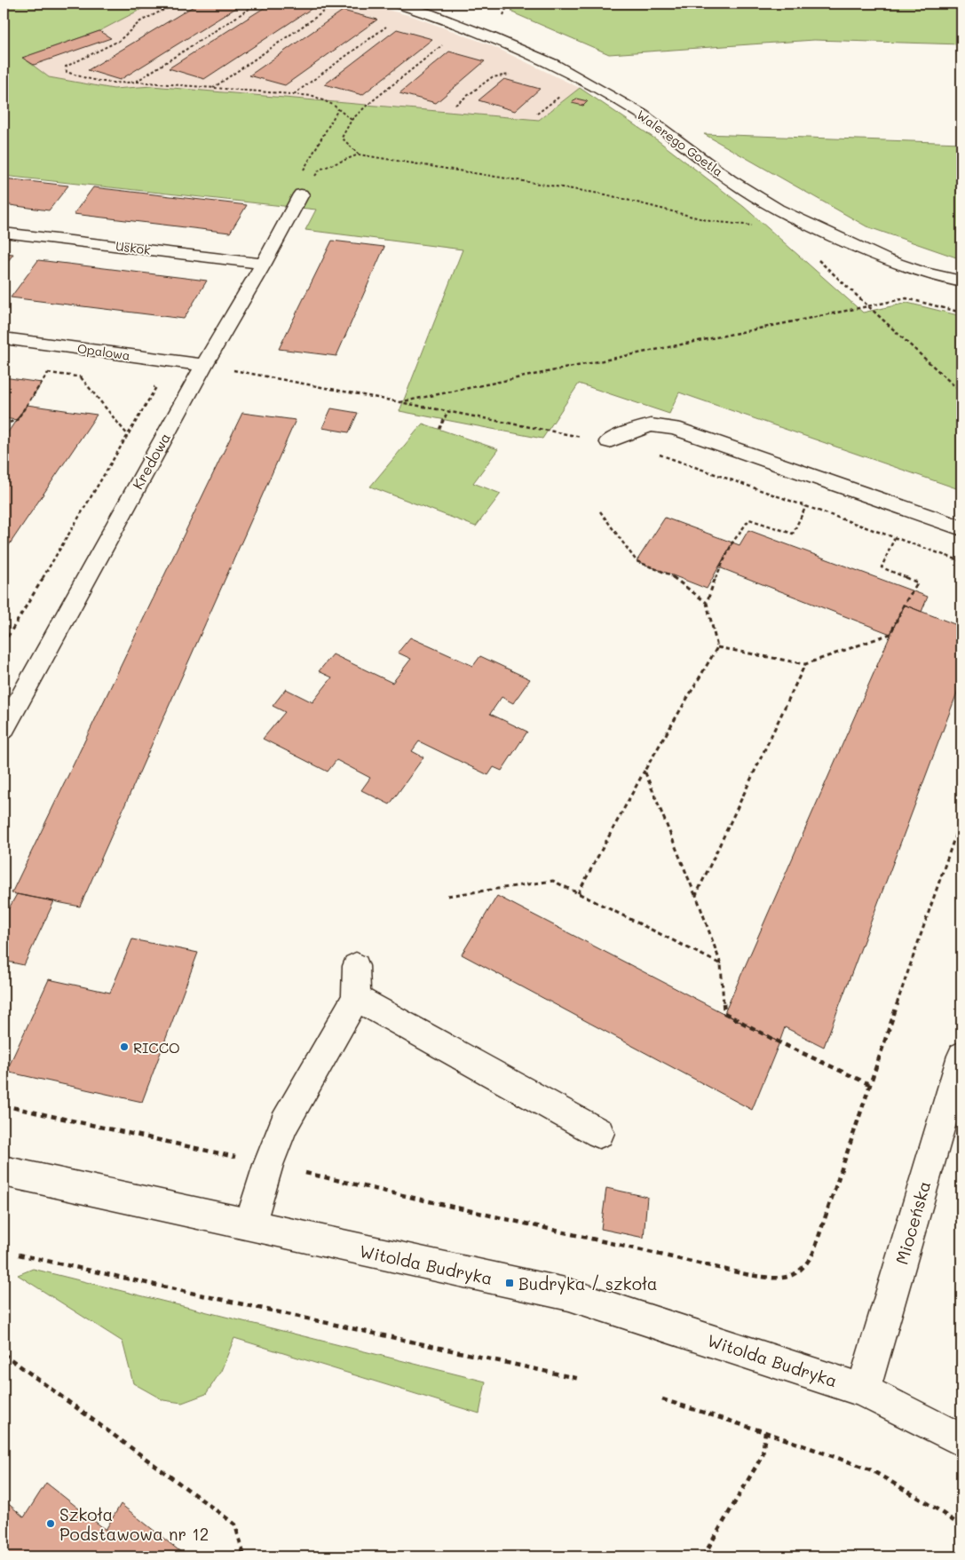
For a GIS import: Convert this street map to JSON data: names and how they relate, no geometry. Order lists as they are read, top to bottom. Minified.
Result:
{"streets":{"street":["Walerego Goetla","Uskok","Opalowa","Kredowa","Mioceńska","Witolda Budryka"]},"crossings":[["Uskok","Kredowa"],["Opalowa","Kredowa"],["Mioceńska","Witolda Budryka"]],"places":{"other":["RICCO","Szkoła Podstawowa nr 12"],"transit":["Budryka / szkoła"]}}
